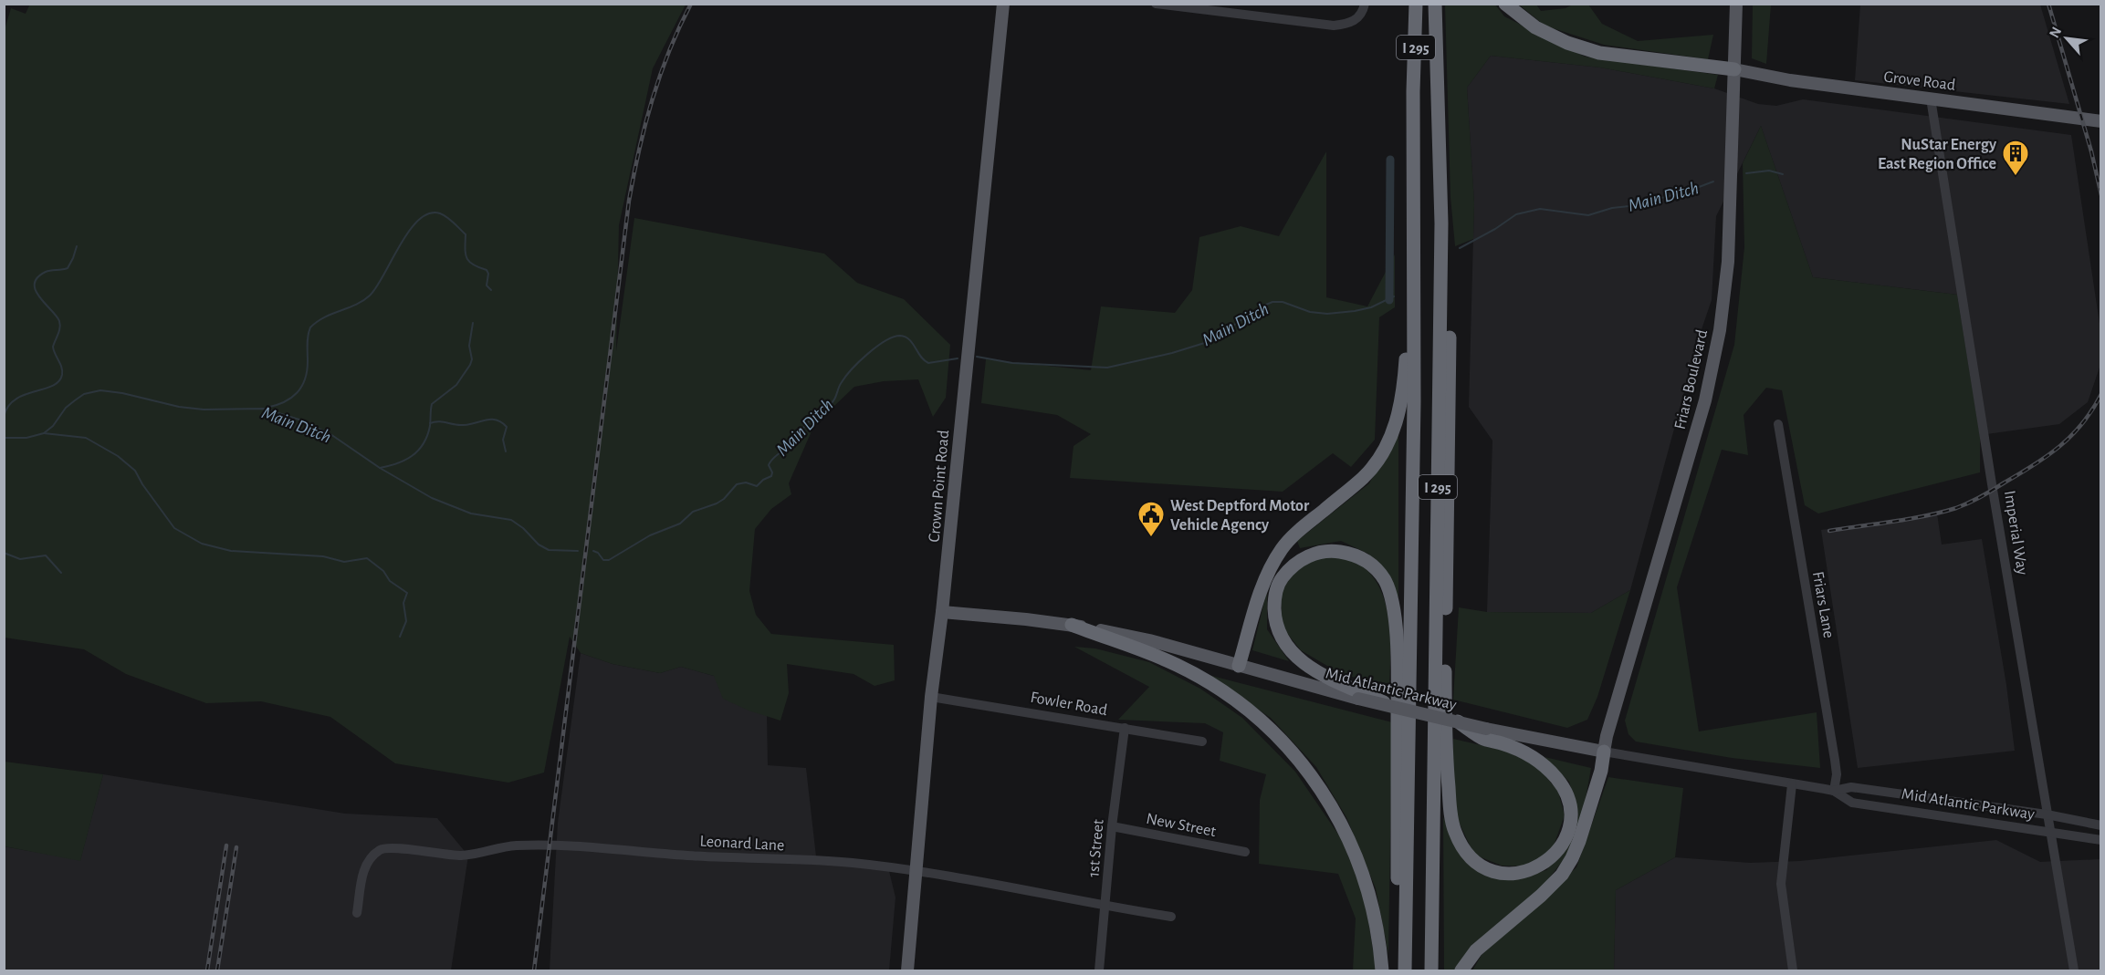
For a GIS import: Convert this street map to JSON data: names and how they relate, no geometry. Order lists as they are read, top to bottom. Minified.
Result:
{"streets":{"highway":["I 295"],"main road":["Grove Road","Friars Boulevard","Crown Point Road","Mid Atlantic Parkway"],"street":["Imperial Way","Friars Lane","Fowler Road","New Street","Leonard Lane","1st Street"]},"crossings":[["Grove Road","Friars Boulevard"],["Grove Road","Imperial Way"],["Friars Boulevard","Mid Atlantic Parkway"],["Crown Point Road","Mid Atlantic Parkway"],["Crown Point Road","Fowler Road"],["Crown Point Road","Leonard Lane"],["Imperial Way","Mid Atlantic Parkway"],["Friars Lane","Mid Atlantic Parkway"],["Fowler Road","1st Street"],["New Street","1st Street"],["Leonard Lane","1st Street"]],"water":["Main Ditch"],"places":{"building":["NuStar Energy East Region Office"],"public building":["West Deptford Motor Vehicle Agency"]},"north":"top left"}
